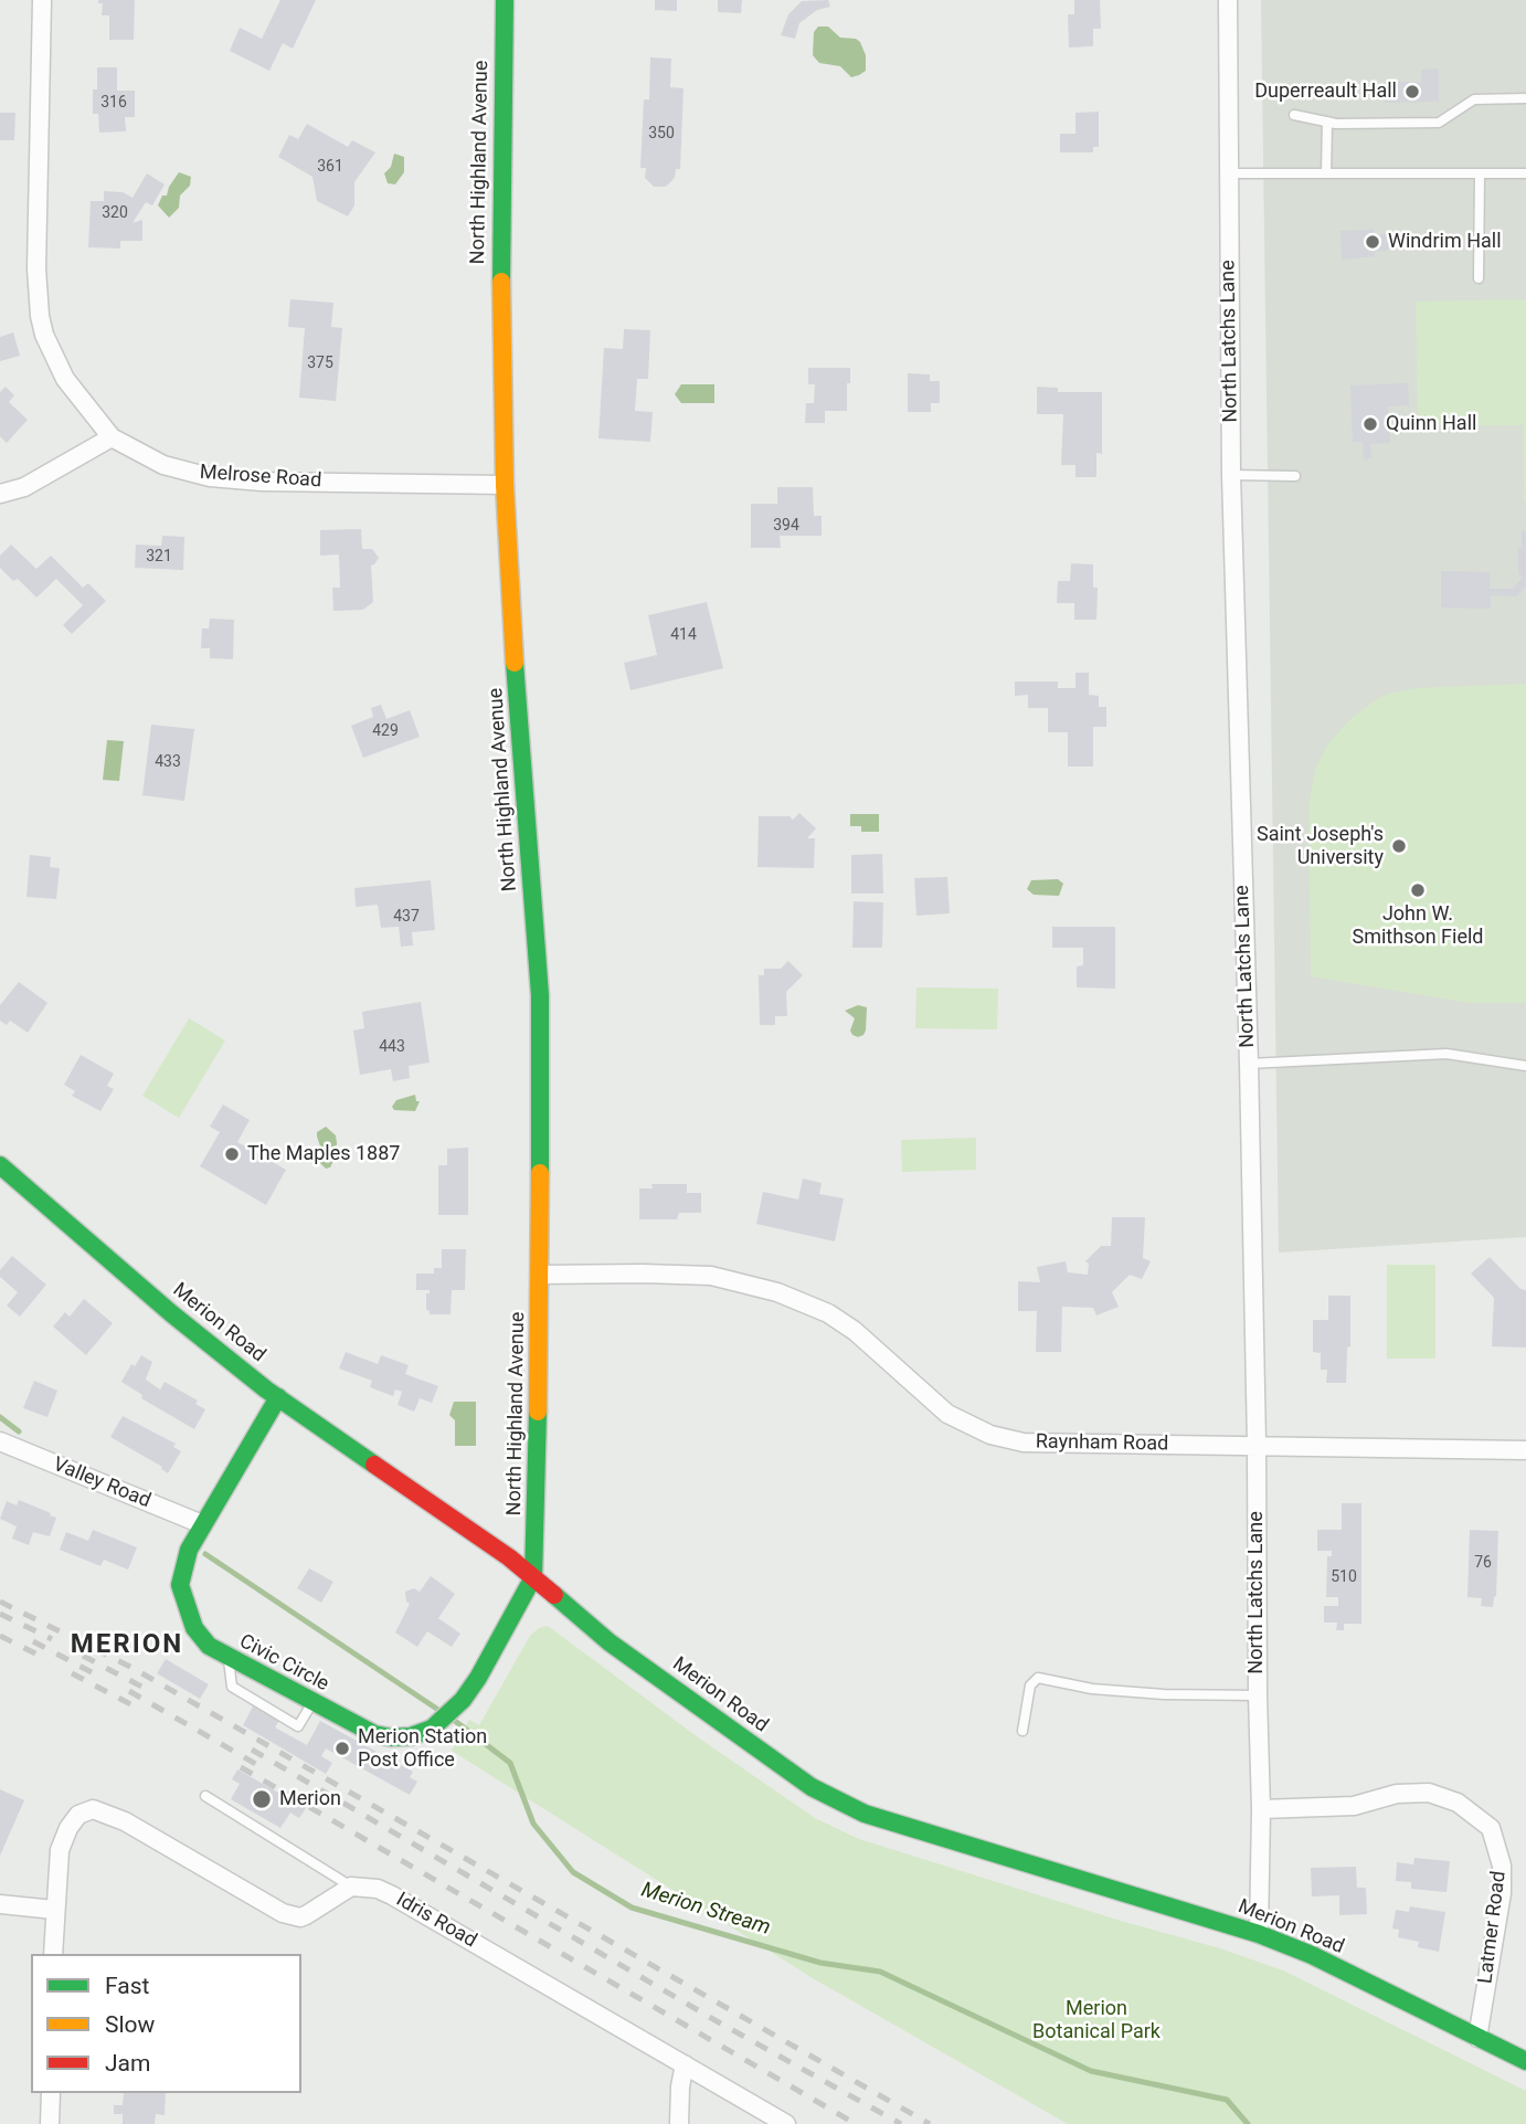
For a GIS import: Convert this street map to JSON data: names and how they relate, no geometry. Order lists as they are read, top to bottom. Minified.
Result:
{"streets":{"street":["North Highland Avenue","North Latchs Lane","Melrose Road","Merion Road","Raynham Road","Valley Road","Civic Circle","Idris Road","Latmer Road"]},"crossings":[["North Highland Avenue","Melrose Road"],["North Highland Avenue","Merion Road"],["North Highland Avenue","Raynham Road"],["North Highland Avenue","Civic Circle"],["North Latchs Lane","Merion Road"],["North Latchs Lane","Raynham Road"],["North Latchs Lane","Latmer Road"],["Merion Road","Civic Circle"],["Merion Road","Latmer Road"],["Valley Road","Civic Circle"]],"districts":["MERION"],"water":["Merion Stream"],"parks":["Merion Botanical Park"],"places":["Duperreault Hall","Windrim Hall","Quinn Hall","Saint Joseph's University","John W. Smithson Field","The Maples 1887","Merion Station Post Office","Merion"],"house_numbers":["316","350","361","320","375","394","321","414","429","433","437","443","76","510"],"legend":["Fast","Slow","Jam"]}
